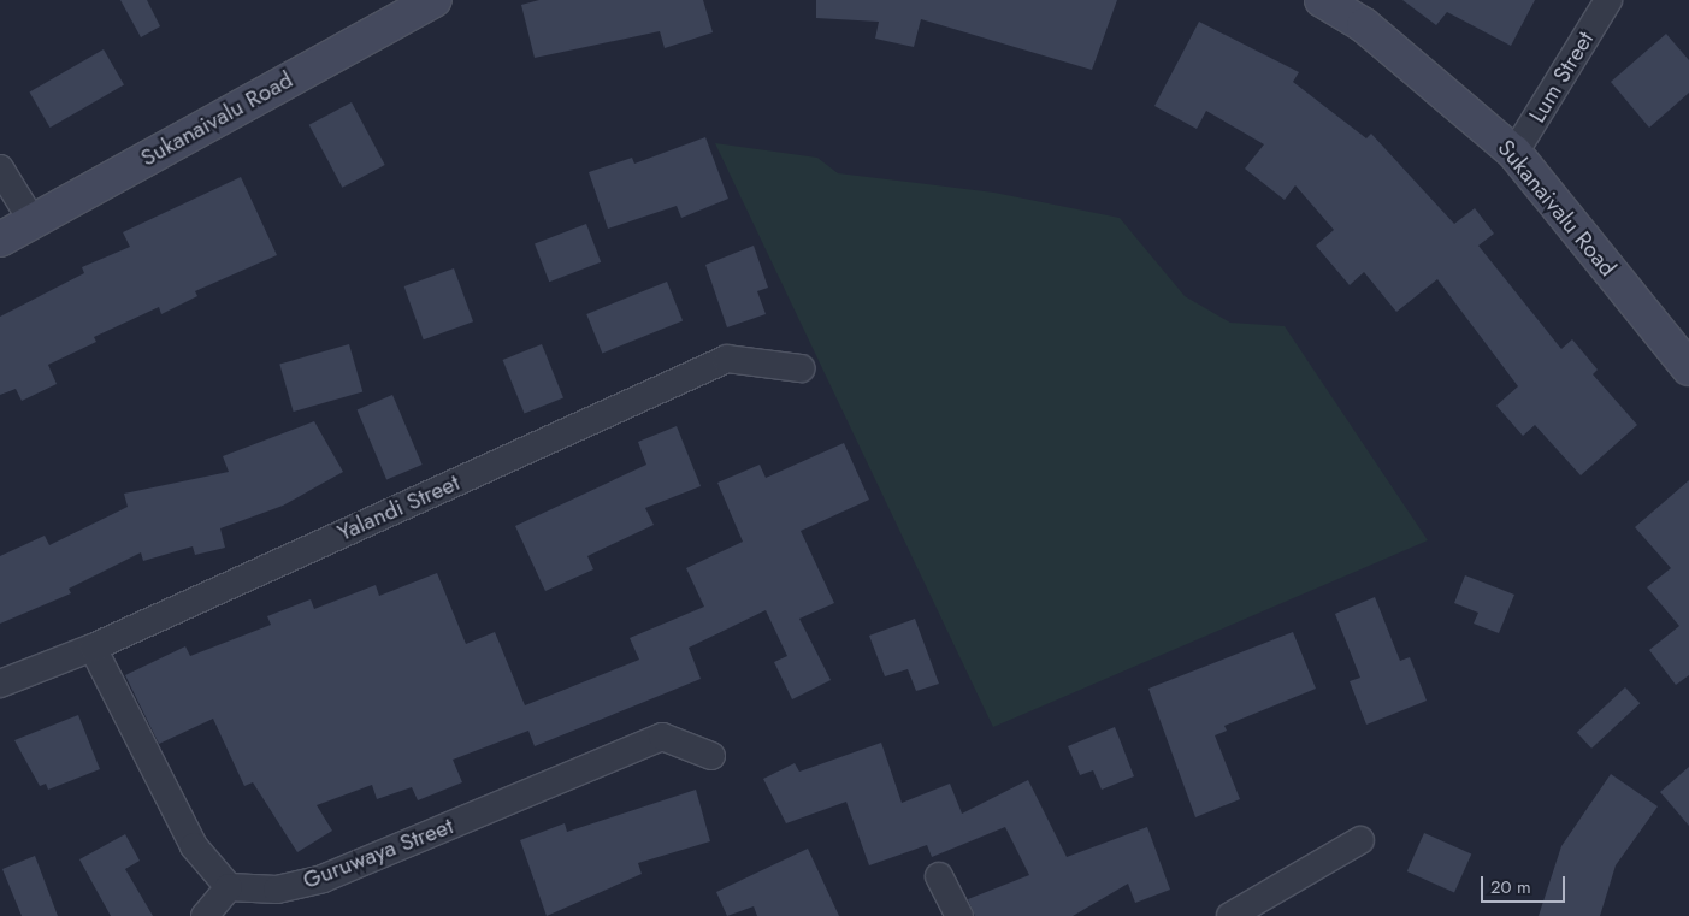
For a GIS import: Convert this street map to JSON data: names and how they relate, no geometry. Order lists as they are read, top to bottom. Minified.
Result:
{"streets":{"main road":["Sukanaivalu Road"],"street":["Lum Street","Yalandi Street","Guruwaya Street"]},"crossings":[["Lum Street","Sukanaivalu Road"]],"scale_bar":"20 m"}
